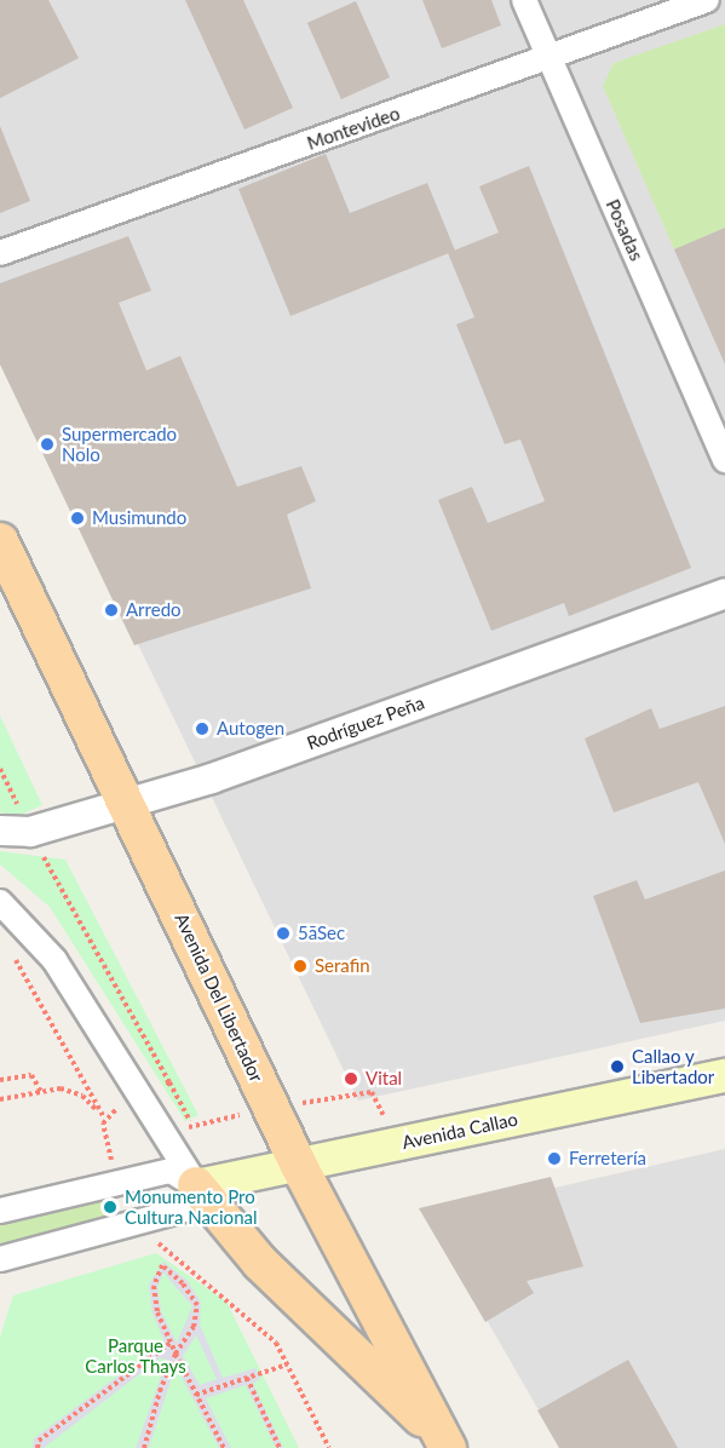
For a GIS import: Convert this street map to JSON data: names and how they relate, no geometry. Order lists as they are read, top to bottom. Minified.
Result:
{"streets":{"main road":["Avenida Del Libertador","Avenida Callao"],"street":["Montevideo","Posadas","Rodríguez Peña"]},"crossings":[["Montevideo","Posadas"],["Rodríguez Peña","Avenida Del Libertador"],["Avenida Del Libertador","Avenida Callao"]],"parks":["Parque Carlos Thays"],"places":["Supermercado Nolo","Musimundo","Arredo","Autogen","5āSec","Serafin","Callao y Libertador","Vital","Ferretería","Monumento Pro Cultura Nacional"]}
